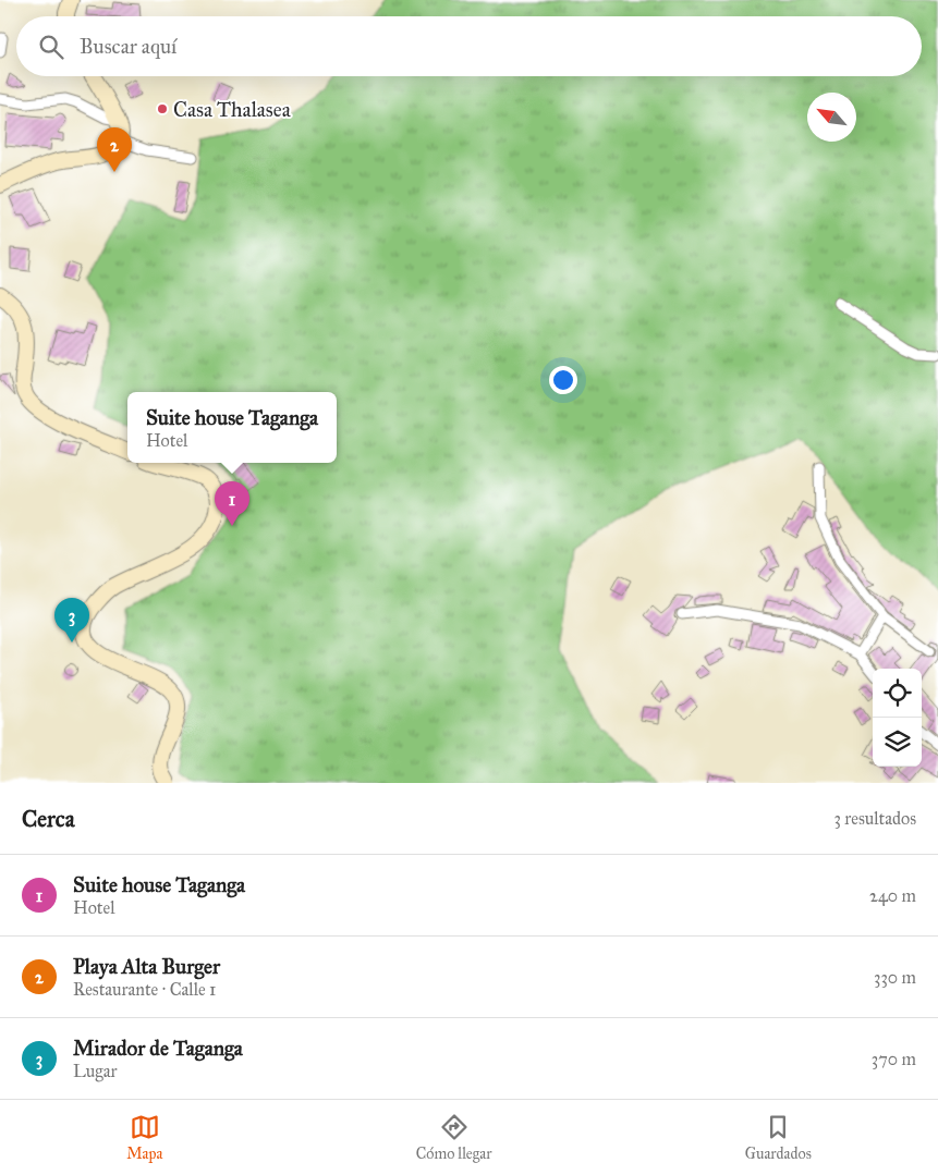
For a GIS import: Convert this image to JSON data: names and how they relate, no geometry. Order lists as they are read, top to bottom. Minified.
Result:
{"places":["Casa Thalasea"],"north":"top left","page":{"search":"Buscar aquí","pins":["2","1","3"],"popup":["Suite house Taganga","Hotel"],"heading":["Cerca","3 resultados"],"list":[{"mark":"1","name":"Suite house Taganga","note":"Hotel","value":"240 m"},{"mark":"2","name":"Playa Alta Burger","note":"Restaurante · Calle 1","value":"330 m"},{"mark":"3","name":"Mirador de Taganga","note":"Lugar","value":"370 m"}],"nav":["Mapa","Cómo llegar","Guardados"]}}
